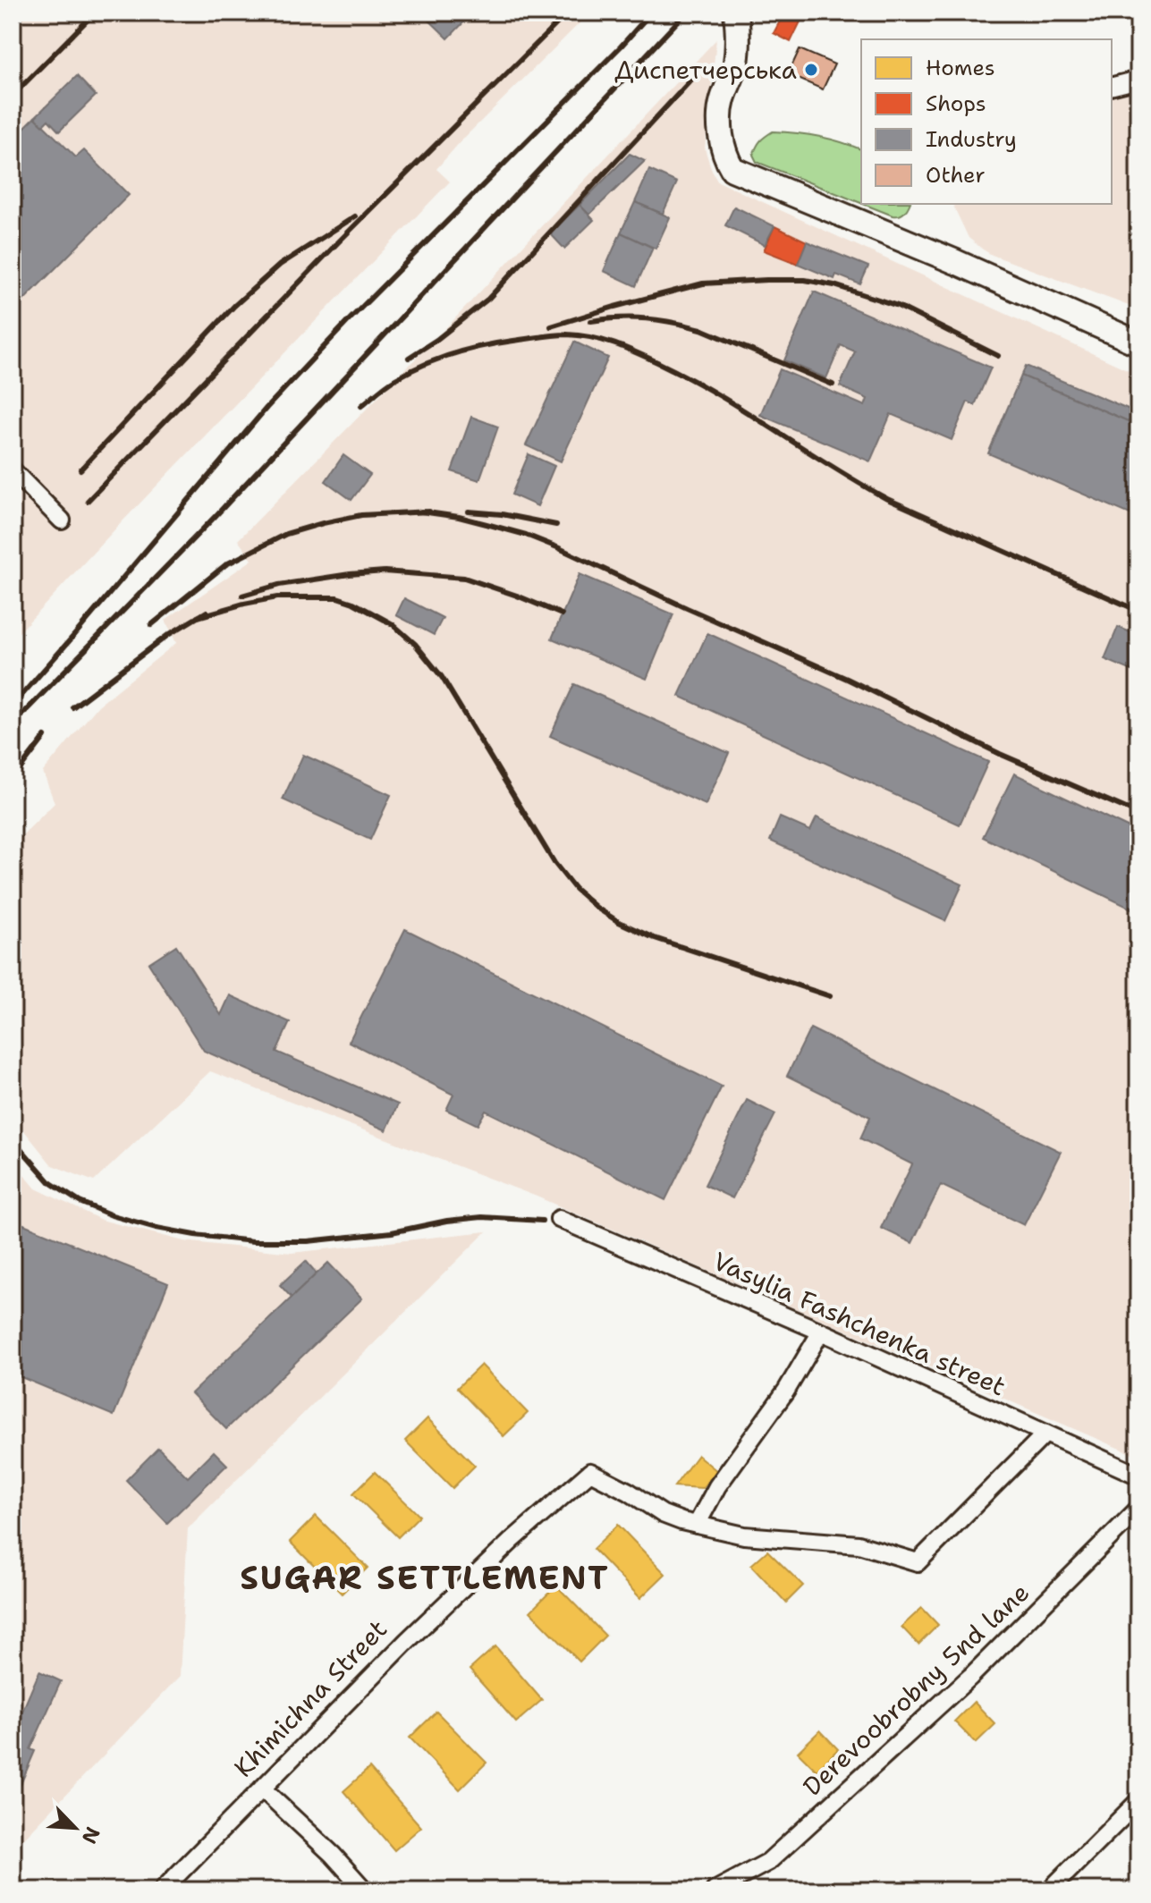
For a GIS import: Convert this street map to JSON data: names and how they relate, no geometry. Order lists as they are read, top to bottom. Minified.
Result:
{"streets":{"street":["Vasylia Fashchenka street","Derevoobrobny 5nd lane","Khimichna Street"]},"crossings":[["Vasylia Fashchenka street","Khimichna Street"]],"districts":["SUGAR SETTLEMENT"],"places":["Диспетчерська"],"legend":["Homes","Shops","Industry","Other"],"north":"bottom right"}
